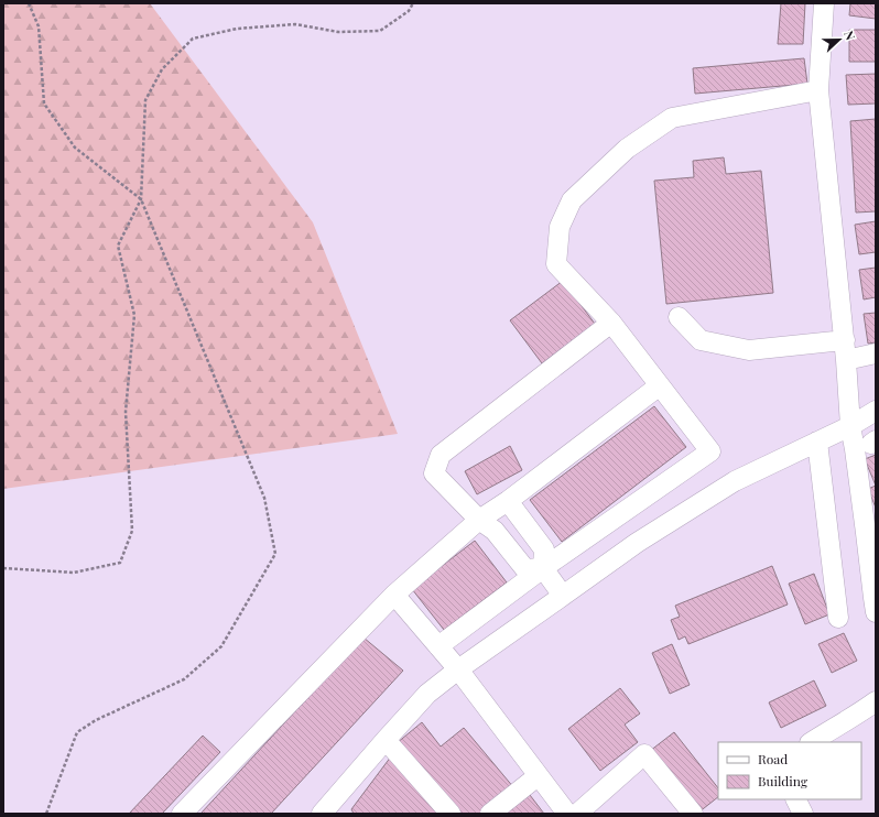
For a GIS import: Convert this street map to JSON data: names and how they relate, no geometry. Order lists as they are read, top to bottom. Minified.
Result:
{"legend":["Road","Building"],"north":"right"}
